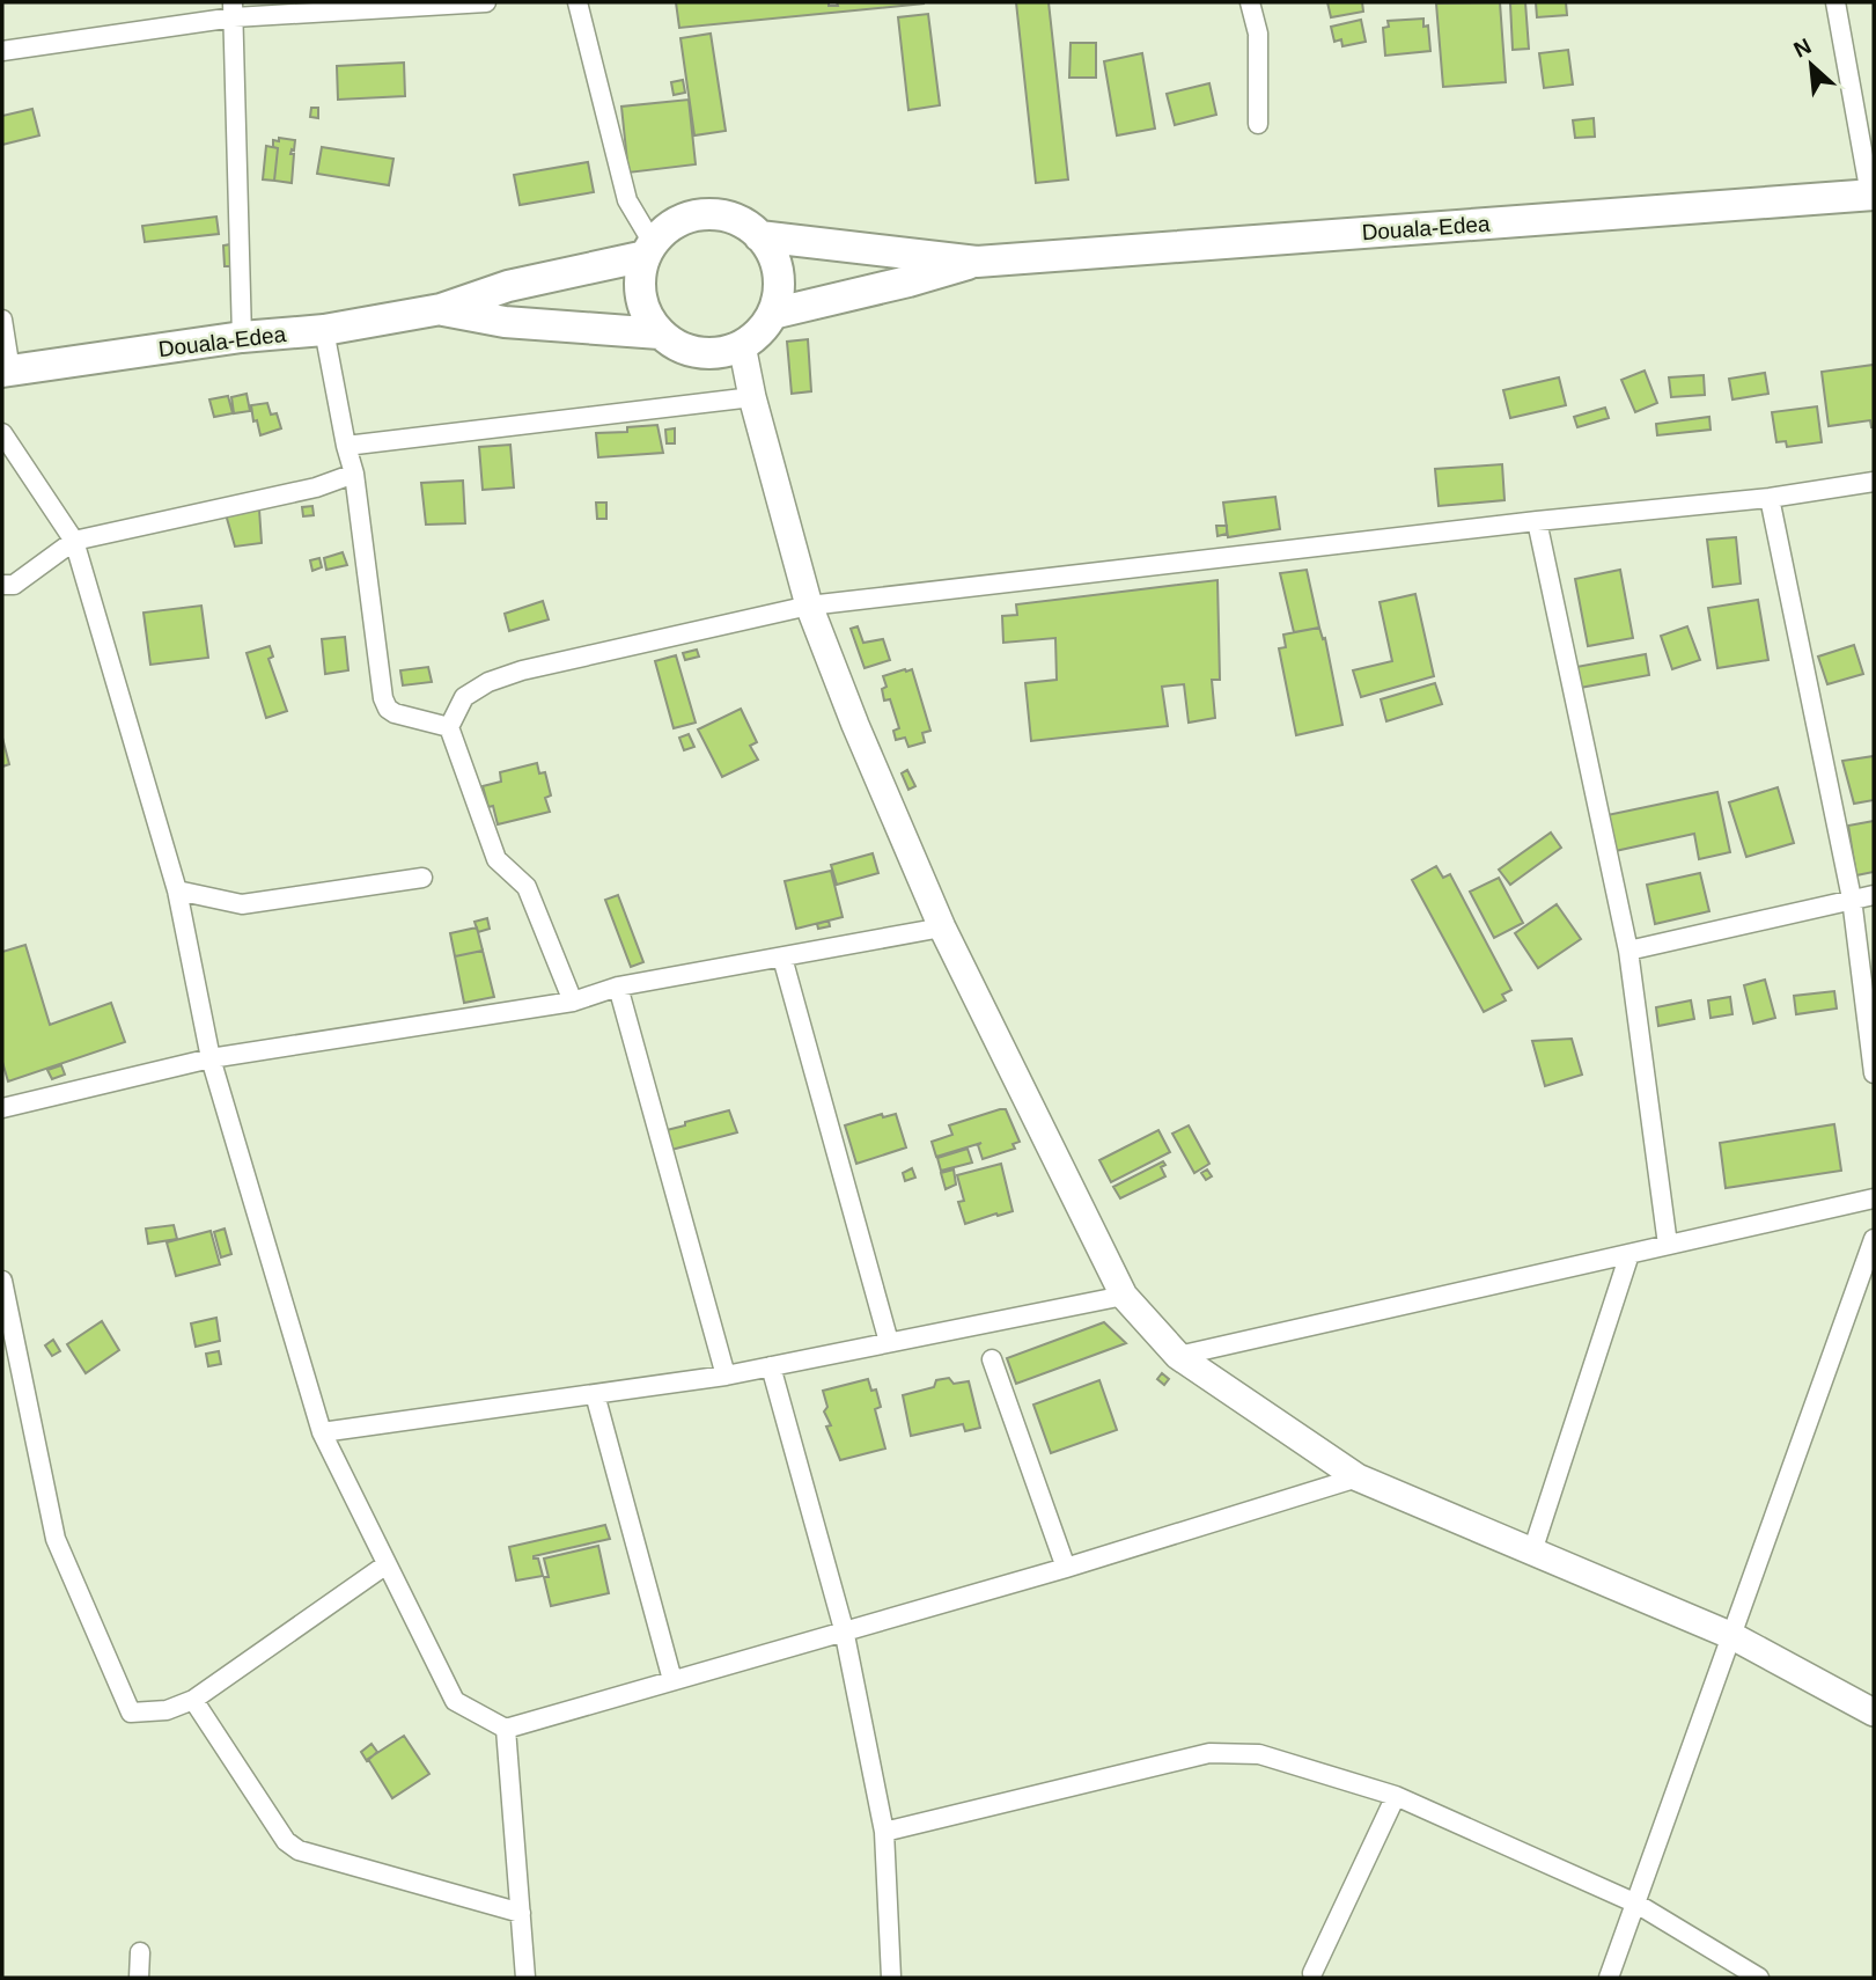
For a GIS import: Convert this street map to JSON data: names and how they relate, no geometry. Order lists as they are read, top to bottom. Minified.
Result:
{"streets":{"highway":["Douala-Edea"]},"north":"top left"}
